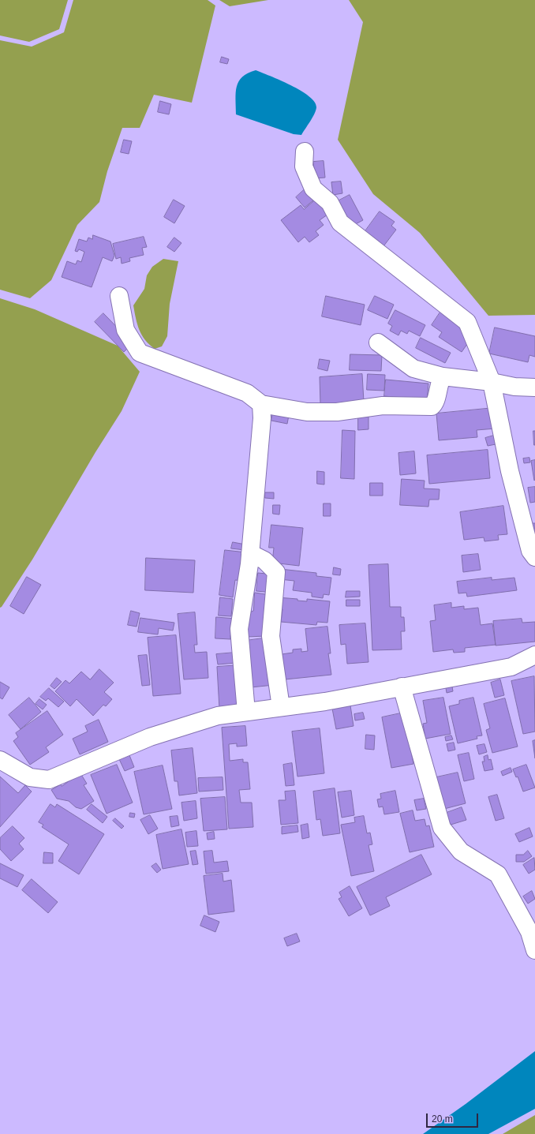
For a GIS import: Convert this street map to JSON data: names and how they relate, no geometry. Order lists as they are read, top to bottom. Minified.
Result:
{"scale_bar":"20 m"}
